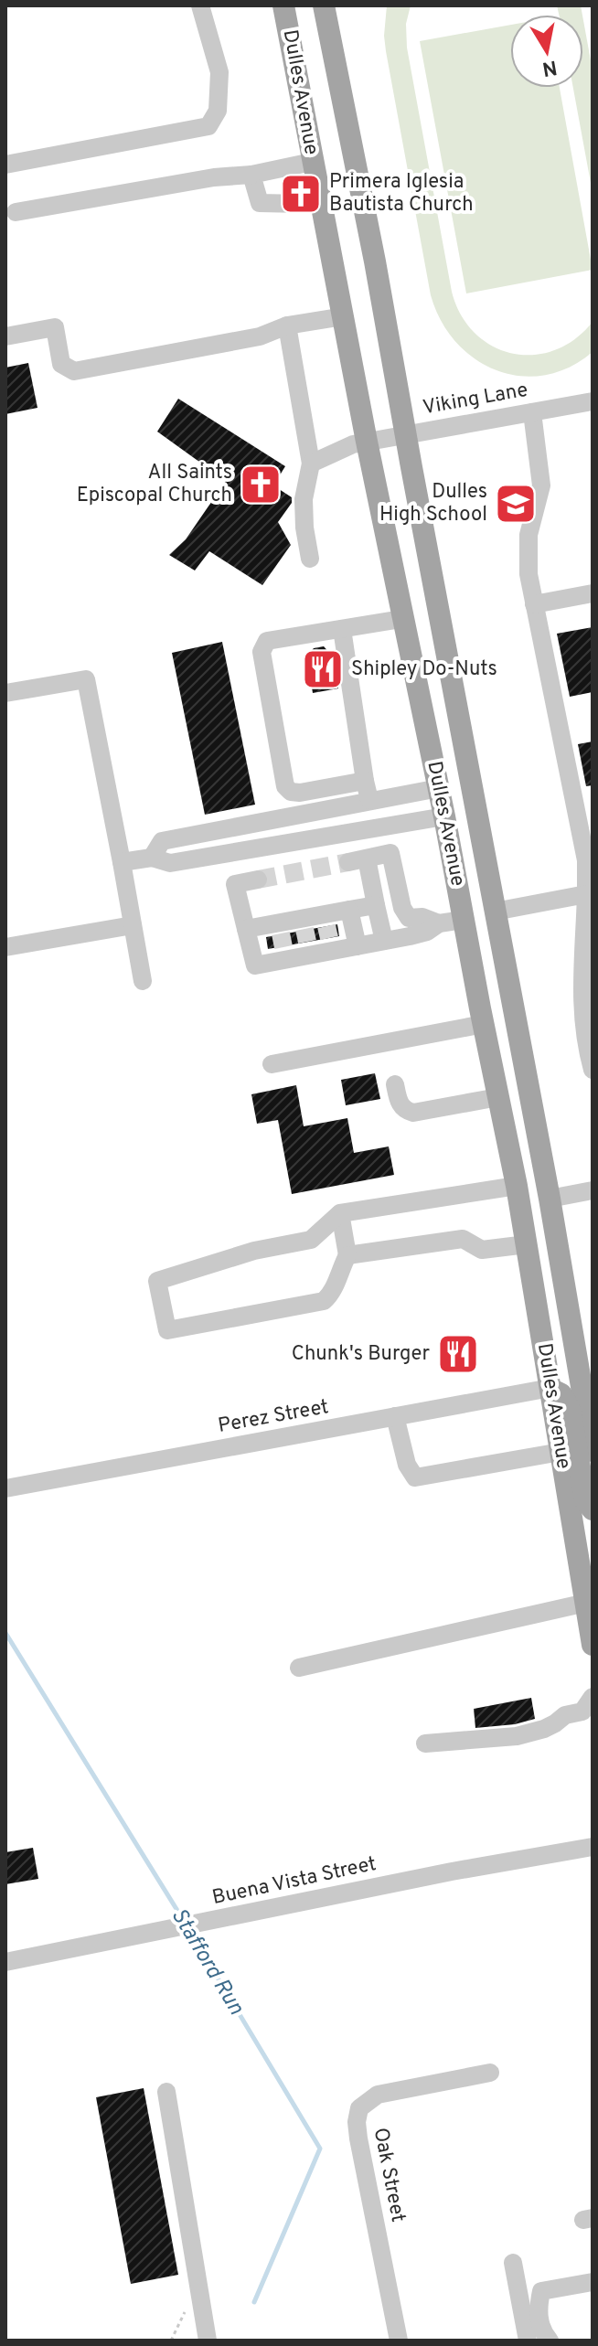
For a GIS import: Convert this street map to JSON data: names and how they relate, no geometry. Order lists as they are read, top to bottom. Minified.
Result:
{"streets":{"main road":["Dulles Avenue"],"street":["Viking Lane","Perez Street","Buena Vista Street","Oak Street"]},"crossings":[["Dulles Avenue","Viking Lane"],["Dulles Avenue","Perez Street"]],"water":["Stafford Run"],"places":{"church":["Primera Iglesia Bautista Church","All Saints Episcopal Church"],"school or university":["Dulles High School"],"restaurant":["Shipley Do-Nuts","Chunk's Burger"]},"north":"bottom"}
